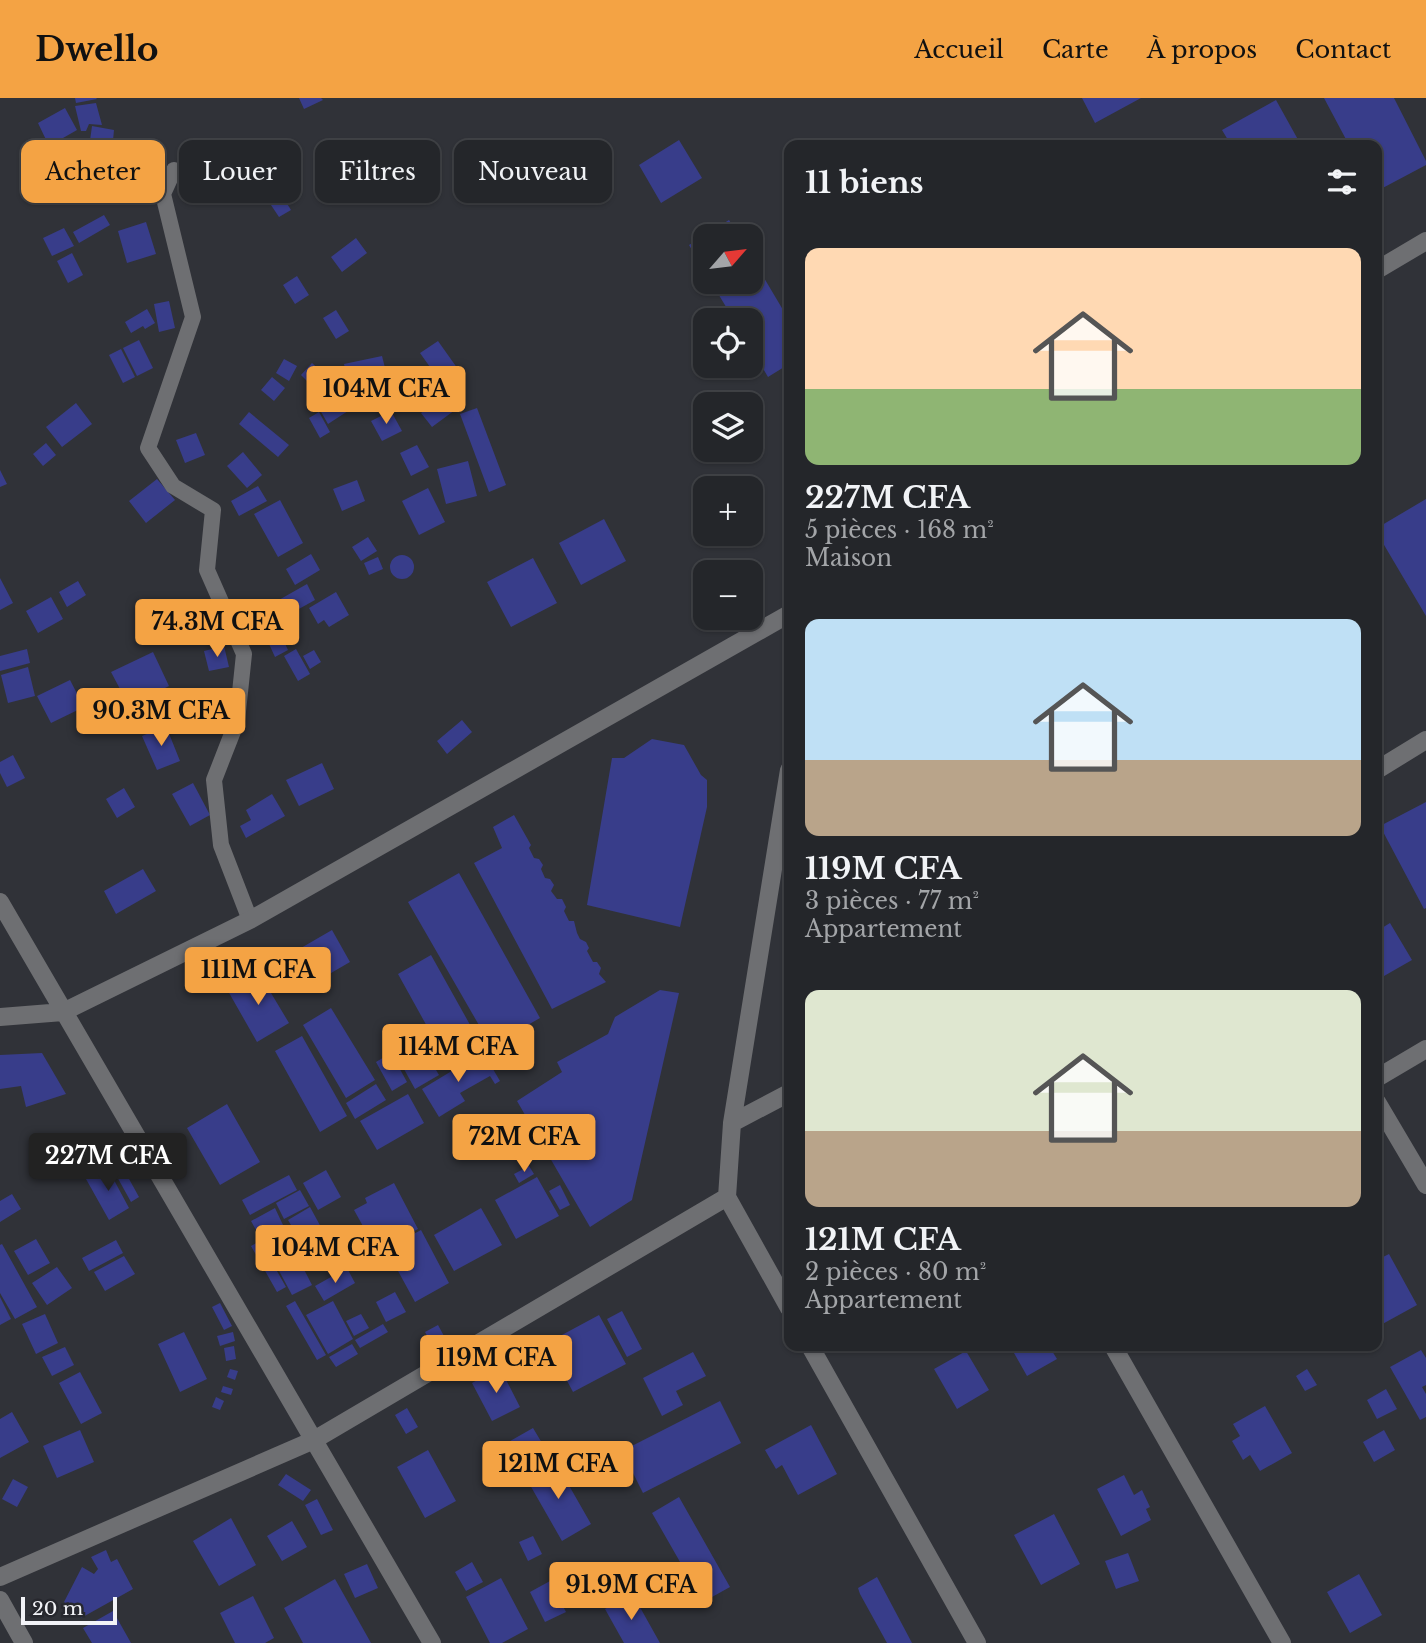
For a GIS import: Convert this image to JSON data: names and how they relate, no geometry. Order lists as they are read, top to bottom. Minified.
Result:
{"scale_bar":"20 m","north":"top right","page":{"header":"Dwello","nav":["Accueil","Carte","À propos","Contact"],"chip":["Acheter","Louer","Filtres","Nouveau"],"heading":"11 biens","map_buttons":["+","−"],"list":[{"name":"227M CFA","note":"5 pièces · 168 m² · Maison"},{"name":"119M CFA","note":"3 pièces · 77 m² · Appartement"},{"name":"121M CFA","note":"2 pièces · 80 m² · Appartement"}],"price":["104M CFA","74.3M CFA","90.3M CFA","111M CFA","114M CFA","72M CFA","227M CFA","104M CFA","119M CFA","121M CFA","91.9M CFA"],"scale":"20 m"}}
